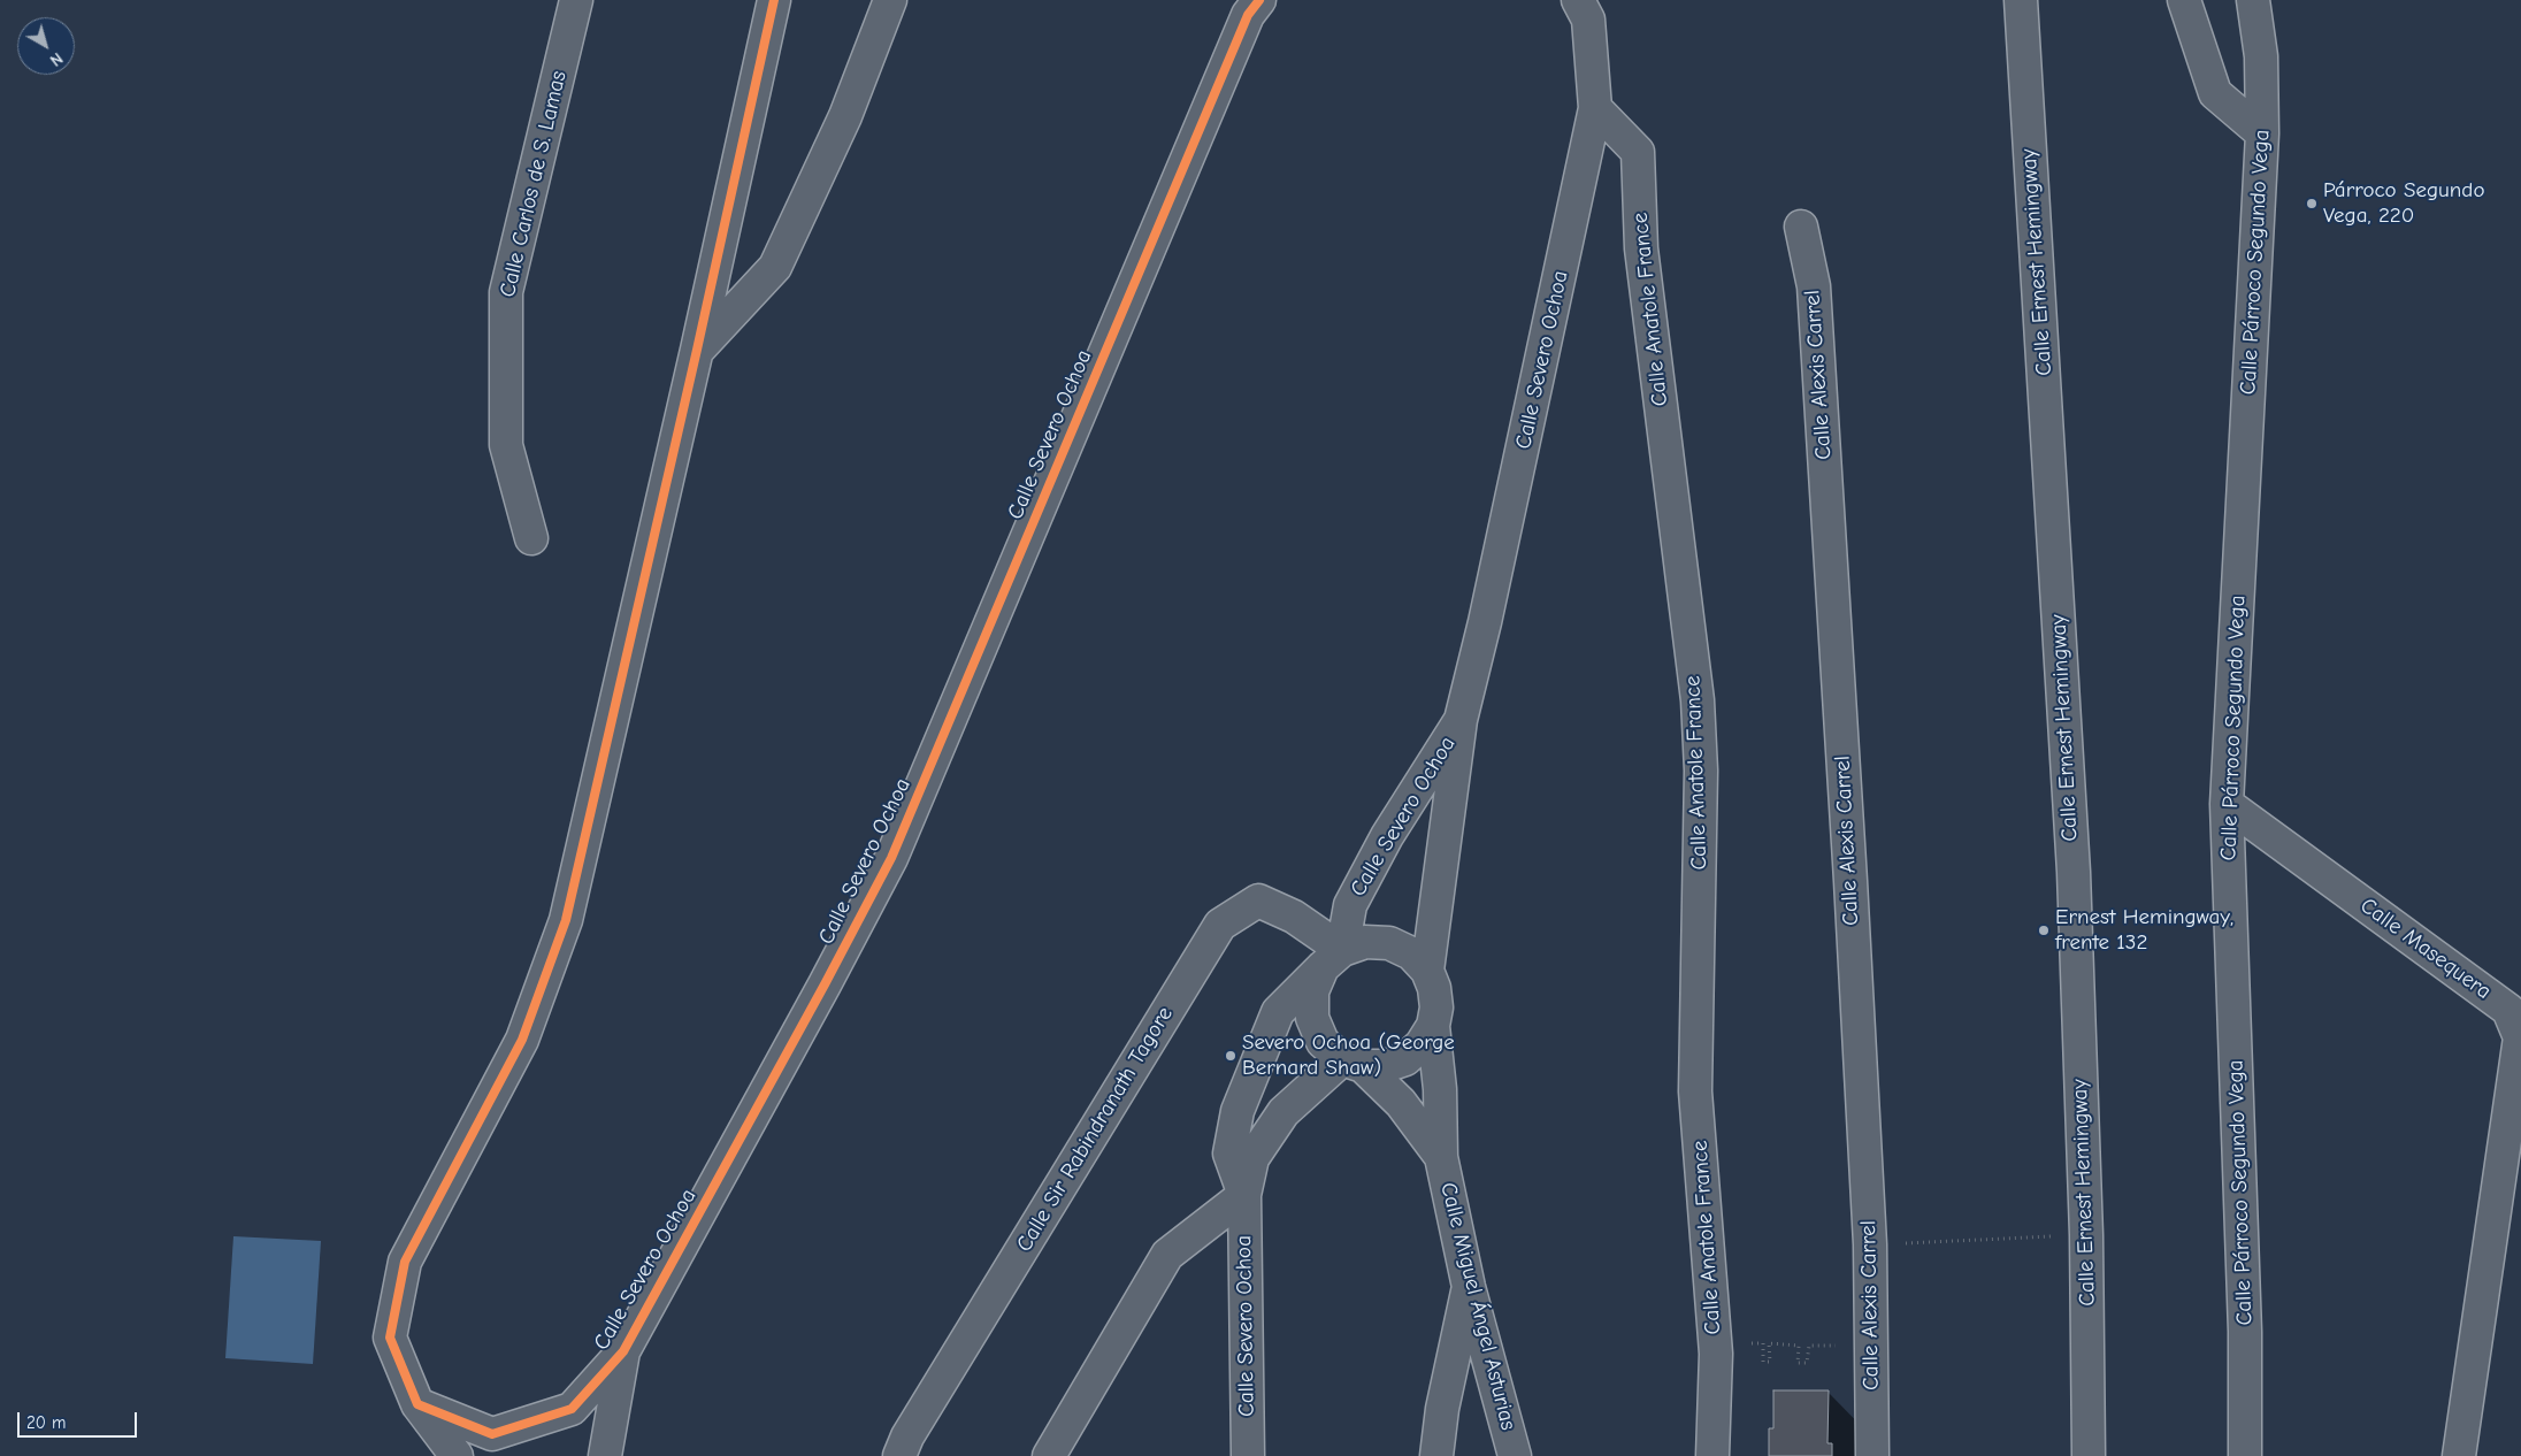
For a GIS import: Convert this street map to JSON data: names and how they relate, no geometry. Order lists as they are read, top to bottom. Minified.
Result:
{"streets":{"street":["Calle Carlos de S. Lamas","Calle Ernest Hemingway","Calle Párroco Segundo Vega","Calle Anatole France","Calle Severo Ochoa","Calle Alexis Carrel","Calle Masequera","Calle Sir Rabindranath Tagore","Calle Miguel Ángel Asturias"]},"crossings":[["Calle Párroco Segundo Vega","Calle Masequera"],["Calle Anatole France","Calle Severo Ochoa"],["Calle Severo Ochoa","Calle Sir Rabindranath Tagore"],["Calle Severo Ochoa","Calle Miguel Ángel Asturias"],["Calle Sir Rabindranath Tagore","Calle Miguel Ángel Asturias"]],"places":["Párroco Segundo Vega, 220","Ernest Hemingway, frente 132","Severo Ochoa (George Bernard Shaw)"],"scale_bar":"20 m","north":"bottom right"}
